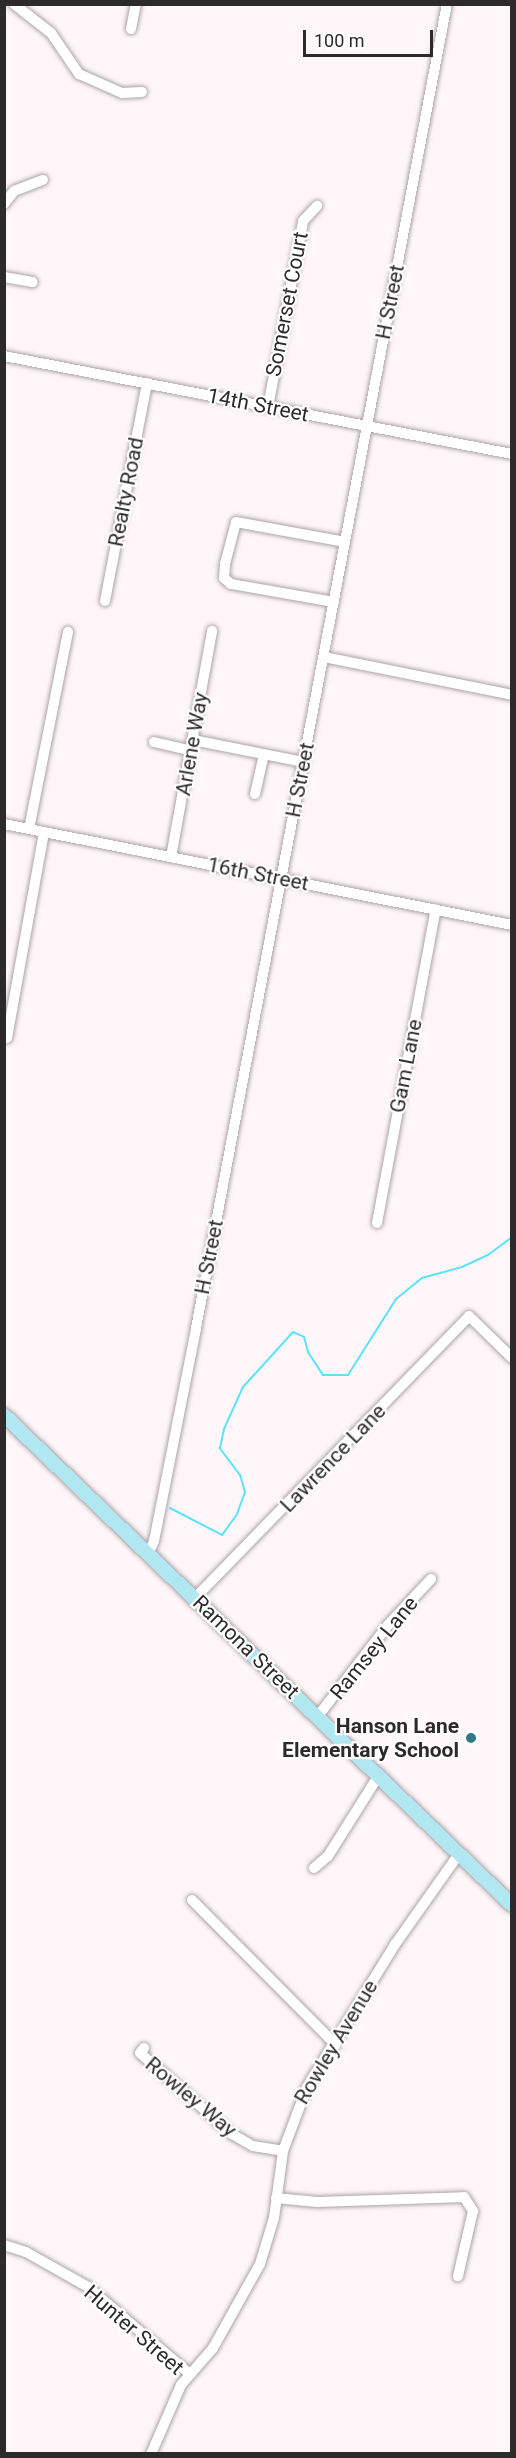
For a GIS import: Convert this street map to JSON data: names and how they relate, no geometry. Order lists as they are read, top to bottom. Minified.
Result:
{"streets":{"main road":["Ramona Street"],"street":["H Street","Somerset Court","14th Street","Realty Road","Arlene Way","16th Street","Gam Lane","Lawrence Lane","Ramsey Lane","Rowley Avenue","Rowley Way","Hunter Street"]},"crossings":[["H Street","14th Street"],["H Street","16th Street"],["H Street","Ramona Street"],["Somerset Court","14th Street"],["14th Street","Realty Road"],["Arlene Way","16th Street"],["16th Street","Gam Lane"],["Lawrence Lane","Ramona Street"],["Ramona Street","Ramsey Lane"],["Ramona Street","Rowley Avenue"],["Rowley Avenue","Rowley Way"],["Rowley Avenue","Hunter Street"]],"places":["Hanson Lane Elementary School"],"scale_bar":"100 m"}
